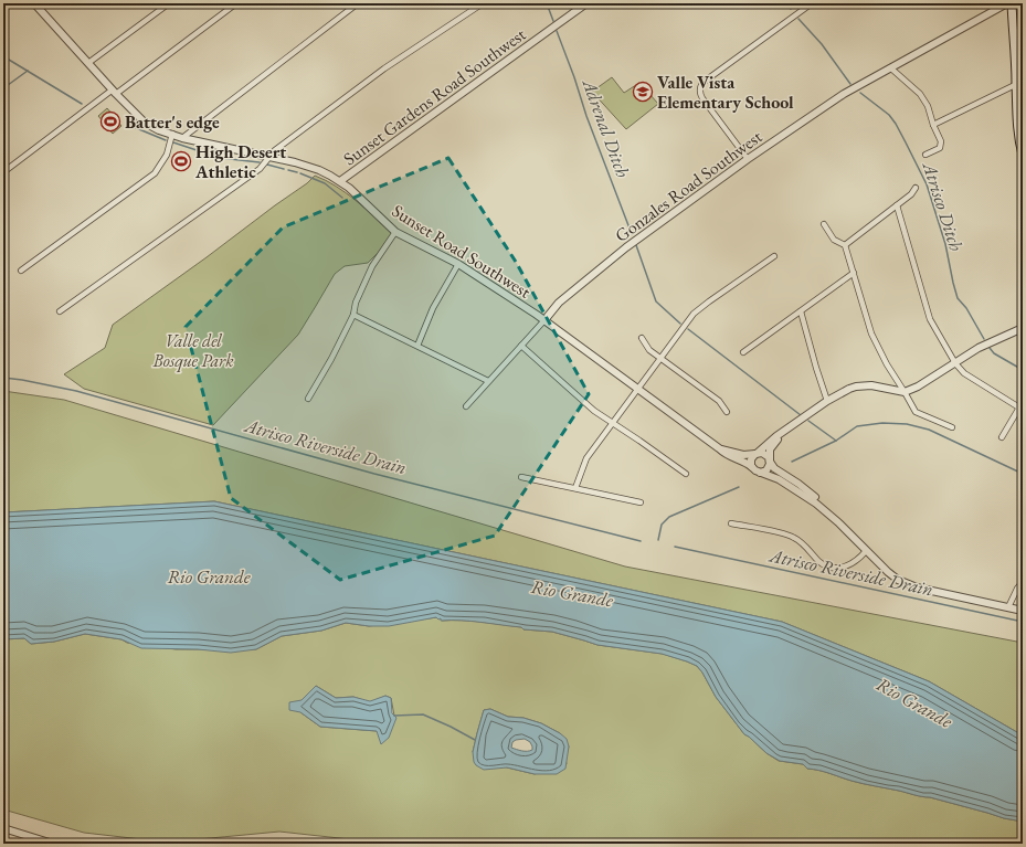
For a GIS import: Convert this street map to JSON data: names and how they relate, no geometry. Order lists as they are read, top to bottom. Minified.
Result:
{"streets":{"street":["Sunset Gardens Road Southwest","Gonzales Road Southwest","Sunset Road Southwest"]},"crossings":[["Sunset Gardens Road Southwest","Sunset Road Southwest"],["Gonzales Road Southwest","Sunset Road Southwest"]],"water":["Adrenal Ditch","Atrisco Ditch","Atrisco Riverside Drain","Rio Grande"],"parks":["Valle del Bosque Park"],"places":{"school or university":["Valle Vista Elementary School"],"sports":["Batter's edge","High Desert Athletic"]}}
